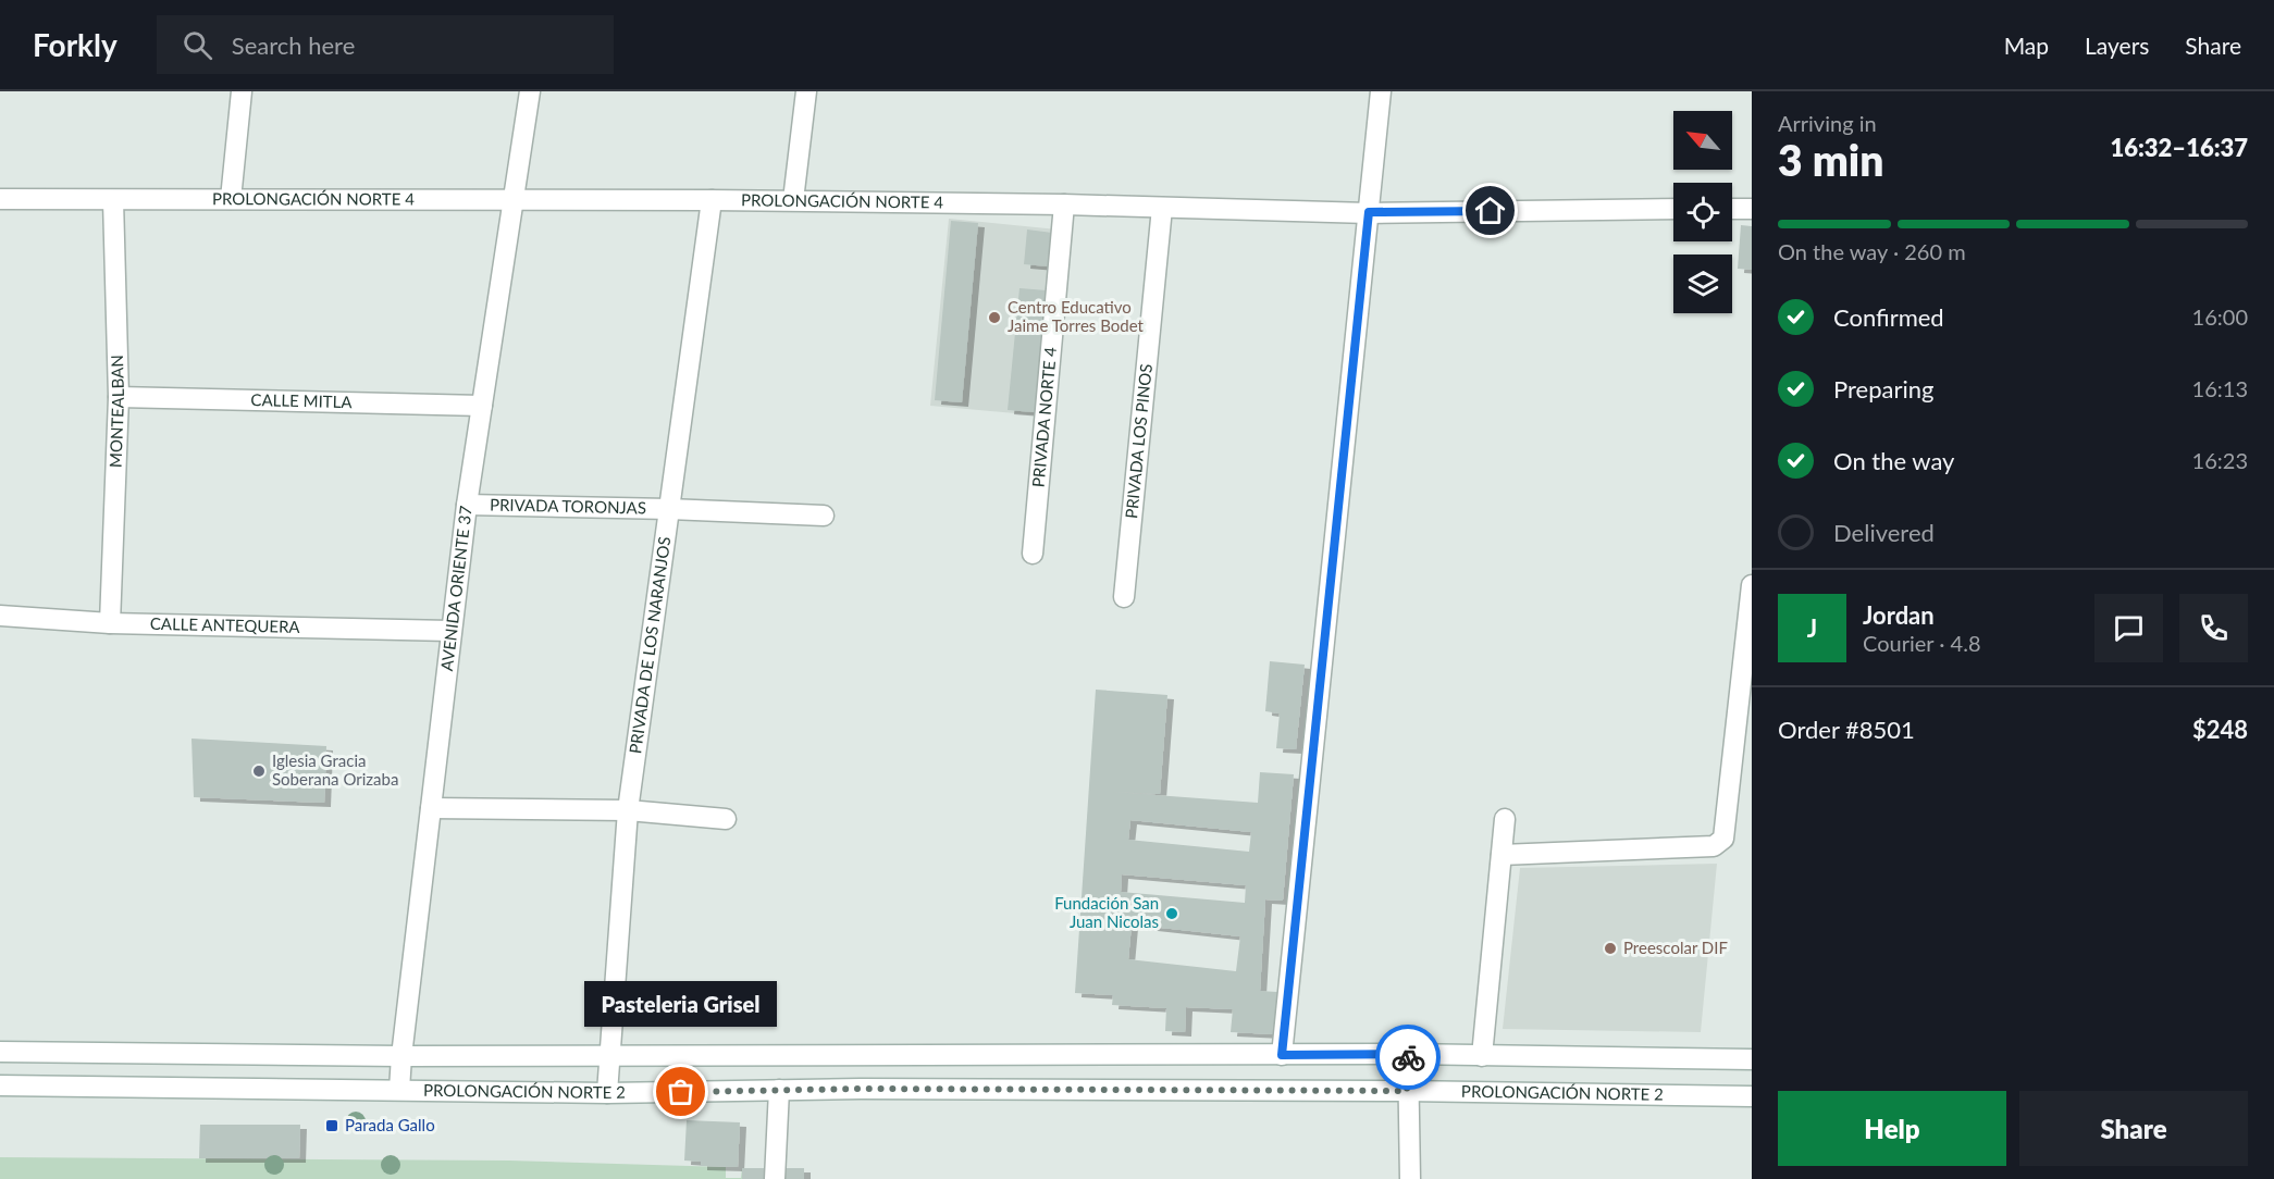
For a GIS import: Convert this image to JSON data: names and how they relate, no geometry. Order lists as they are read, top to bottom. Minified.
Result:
{"streets":{"street":["PROLONGACIÓN NORTE 4","CALLE MITLA","MONTEALBAN","PRIVADA NORTE 4","PRIVADA LOS PINOS","PRIVADA TORONJAS","AVENIDA ORIENTE 37","CALLE ANTEQUERA","PRIVADA DE LOS NARANJOS","PROLONGACIÓN NORTE 2"]},"crossings":[["PROLONGACIÓN NORTE 4","MONTEALBAN"],["PROLONGACIÓN NORTE 4","PRIVADA NORTE 4"],["PROLONGACIÓN NORTE 4","PRIVADA LOS PINOS"],["PROLONGACIÓN NORTE 4","AVENIDA ORIENTE 37"],["PROLONGACIÓN NORTE 4","PRIVADA DE LOS NARANJOS"],["CALLE MITLA","MONTEALBAN"],["CALLE MITLA","AVENIDA ORIENTE 37"],["MONTEALBAN","CALLE ANTEQUERA"],["PRIVADA TORONJAS","AVENIDA ORIENTE 37"],["PRIVADA TORONJAS","PRIVADA DE LOS NARANJOS"],["AVENIDA ORIENTE 37","CALLE ANTEQUERA"],["AVENIDA ORIENTE 37","PROLONGACIÓN NORTE 2"],["PRIVADA DE LOS NARANJOS","PROLONGACIÓN NORTE 2"]],"places":{"other":["Centro Educativo Jaime Torres Bodet","Iglesia Gracia Soberana Orizaba","Fundación San Juan Nicolas","Preescolar DIF","Pasteleria Grisel"],"transit":["Parada Gallo"]},"north":"top left","page":{"header":"Forkly","search":"Search here","nav":["Map","Layers","Share"],"heading":["3 min","Arriving in","16:32–16:37"],"panel":["Jordan","Courier · 4.8","Order #8501","$248"],"bar":"On the way · 260 m","list":[["Confirmed","16:00"],["Preparing","16:13"],["On the way","16:23"],"Delivered"],"round":"J","bubble":"Pasteleria Grisel","buttons":["Help","Share"]}}
